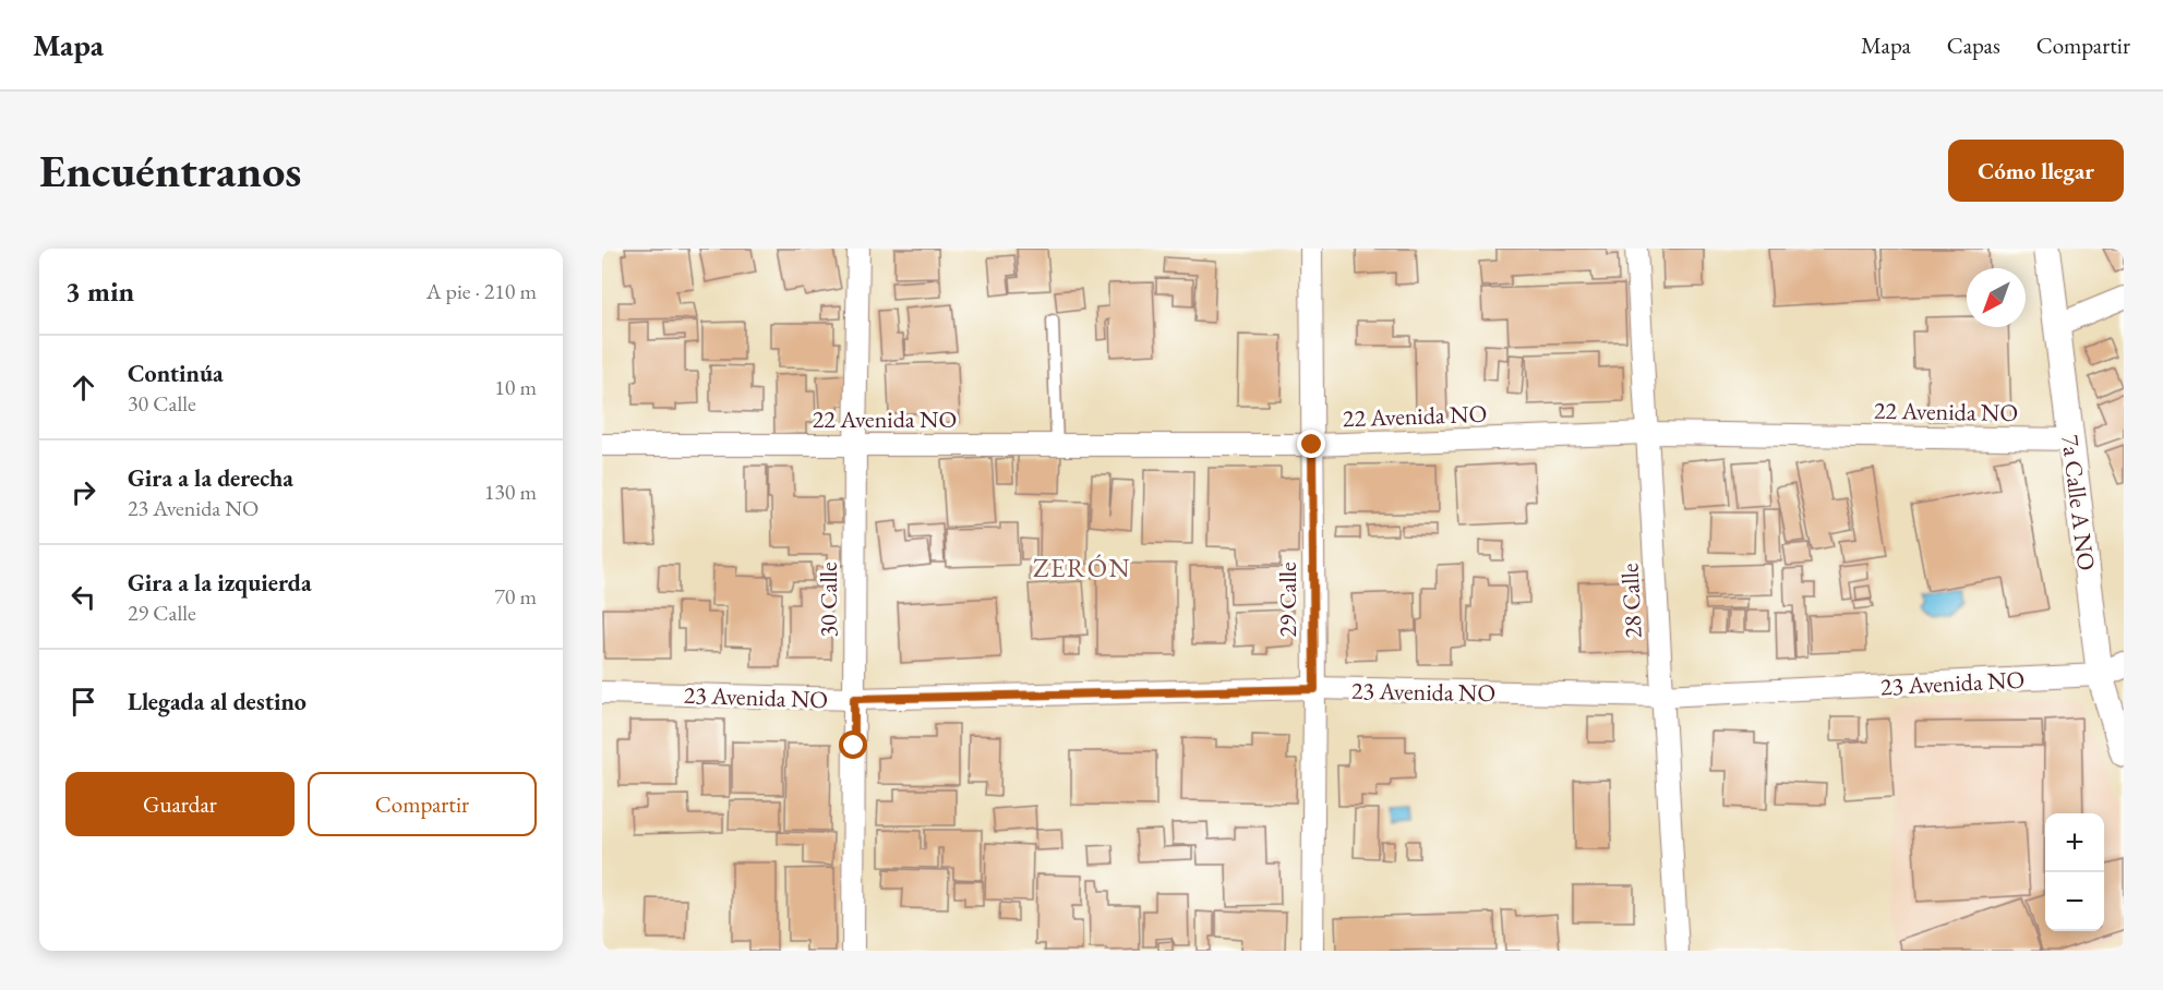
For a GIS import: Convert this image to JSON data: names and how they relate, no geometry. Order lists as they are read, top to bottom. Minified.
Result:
{"streets":{"street":["22 Avenida NO","7a Calle A NO","30 Calle","29 Calle","28 Calle","23 Avenida NO"]},"crossings":[["22 Avenida NO","7a Calle A NO"],["22 Avenida NO","30 Calle"],["22 Avenida NO","29 Calle"],["22 Avenida NO","28 Calle"],["7a Calle A NO","23 Avenida NO"],["30 Calle","23 Avenida NO"],["29 Calle","23 Avenida NO"],["28 Calle","23 Avenida NO"]],"districts":["ZERÓN"],"north":"bottom left","page":{"header":"Mapa","nav":["Mapa","Capas","Compartir"],"buttons":["Cómo llegar",["Guardar","Compartir"]],"title":"Encuéntranos","heading":["3 min","A pie · 210 m"],"list":[["Continúa","30 Calle","10 m"],["Gira a la derecha","23 Avenida NO","130 m"],["Gira a la izquierda","29 Calle","70 m"],"Llegada al destino"],"map_buttons":["+","−"]}}
